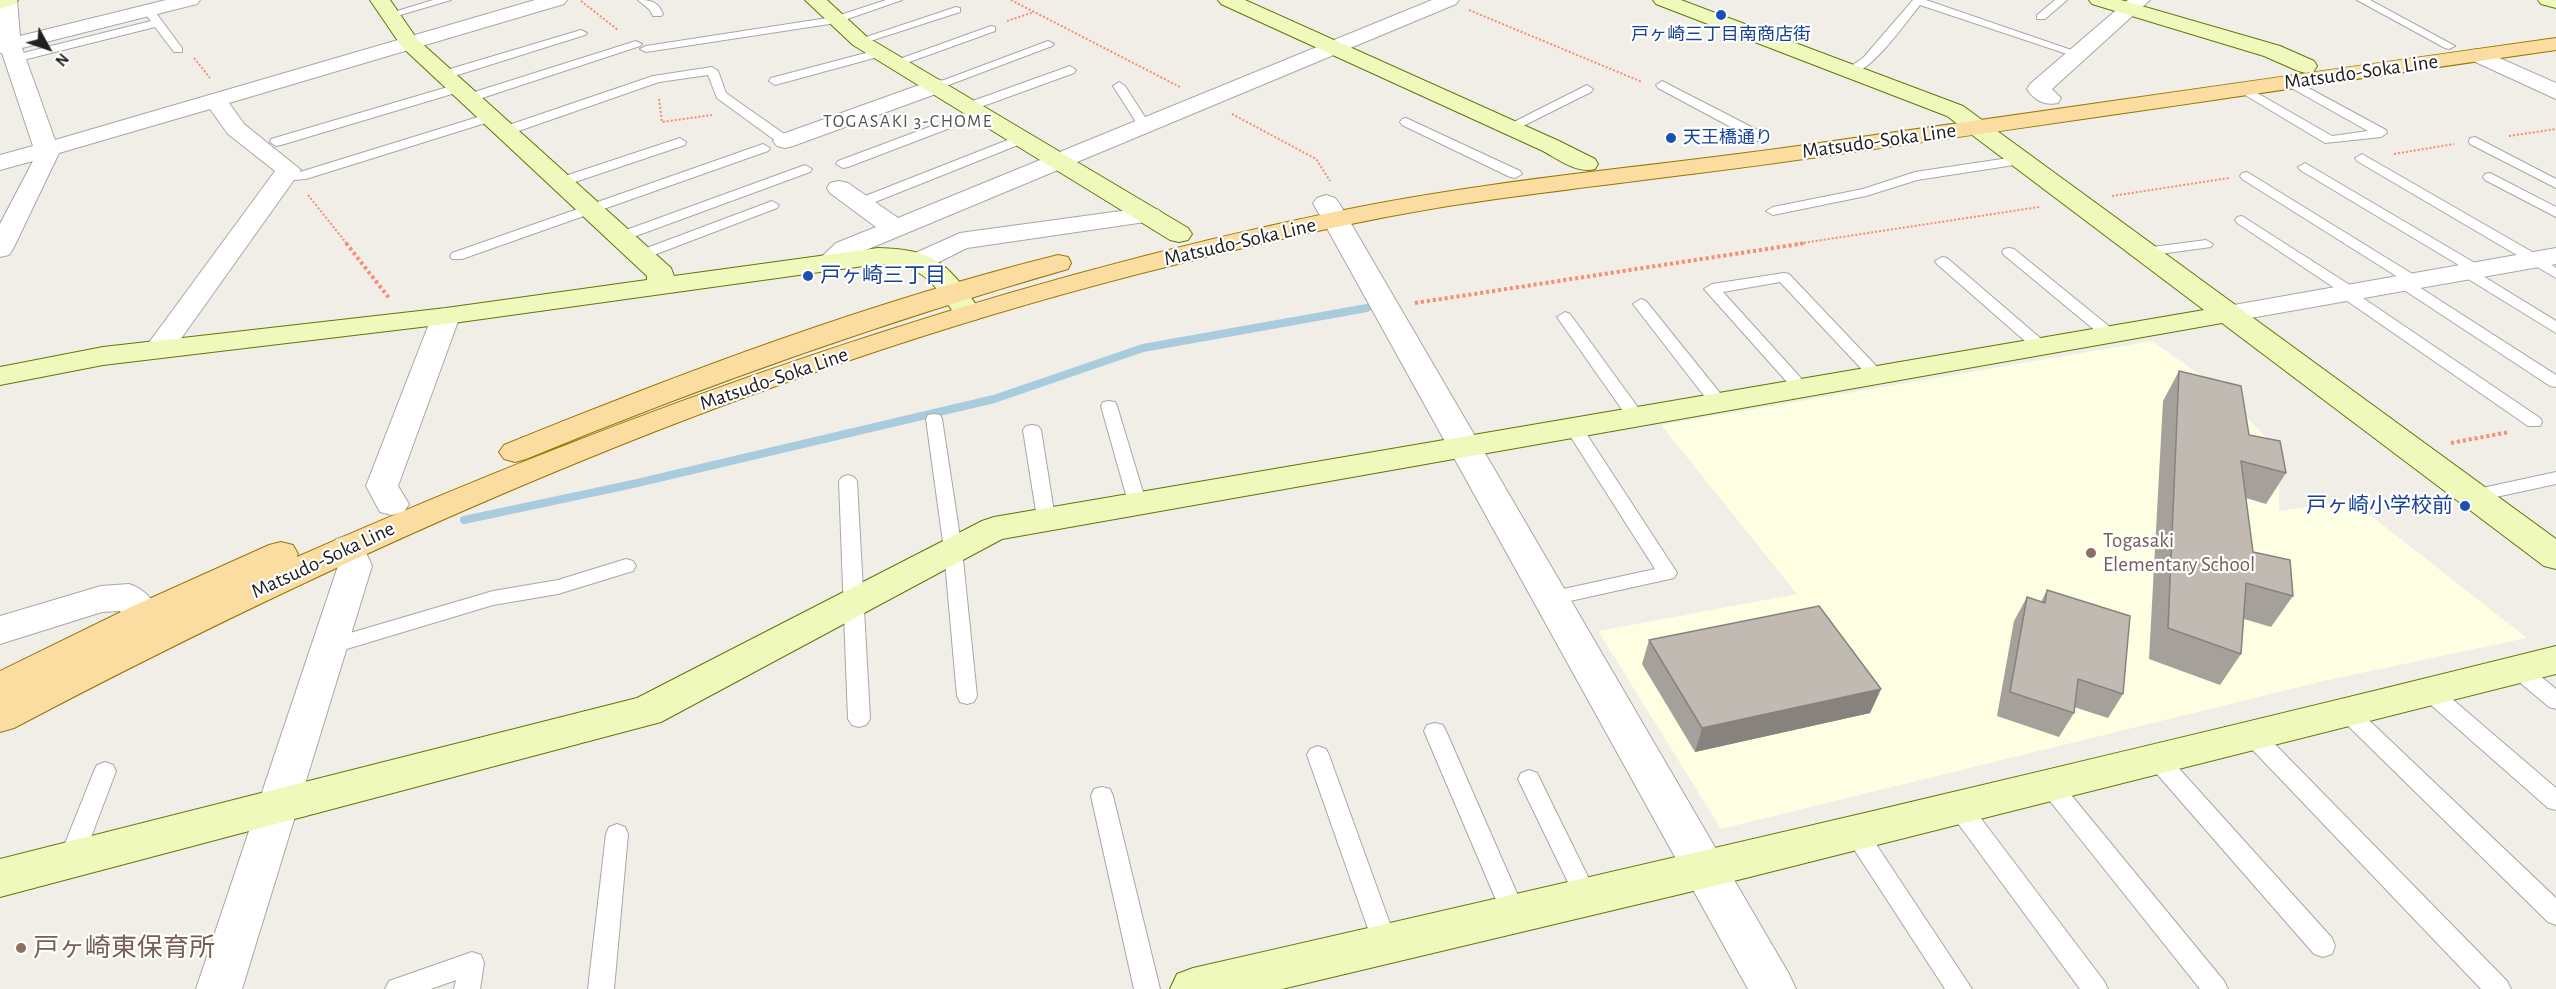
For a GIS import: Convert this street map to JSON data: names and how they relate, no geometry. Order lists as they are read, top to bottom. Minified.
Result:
{"streets":{"main road":["Matsudo-Soka Line"]},"districts":["TOGASAKI 3-CHOME"],"places":["戸ヶ崎三丁目南商店街","天王橋通り","戸ヶ崎三丁目","戸ヶ崎小学校前","Togasaki Elementary School","戸ヶ崎東保育所"],"north":"bottom right"}
